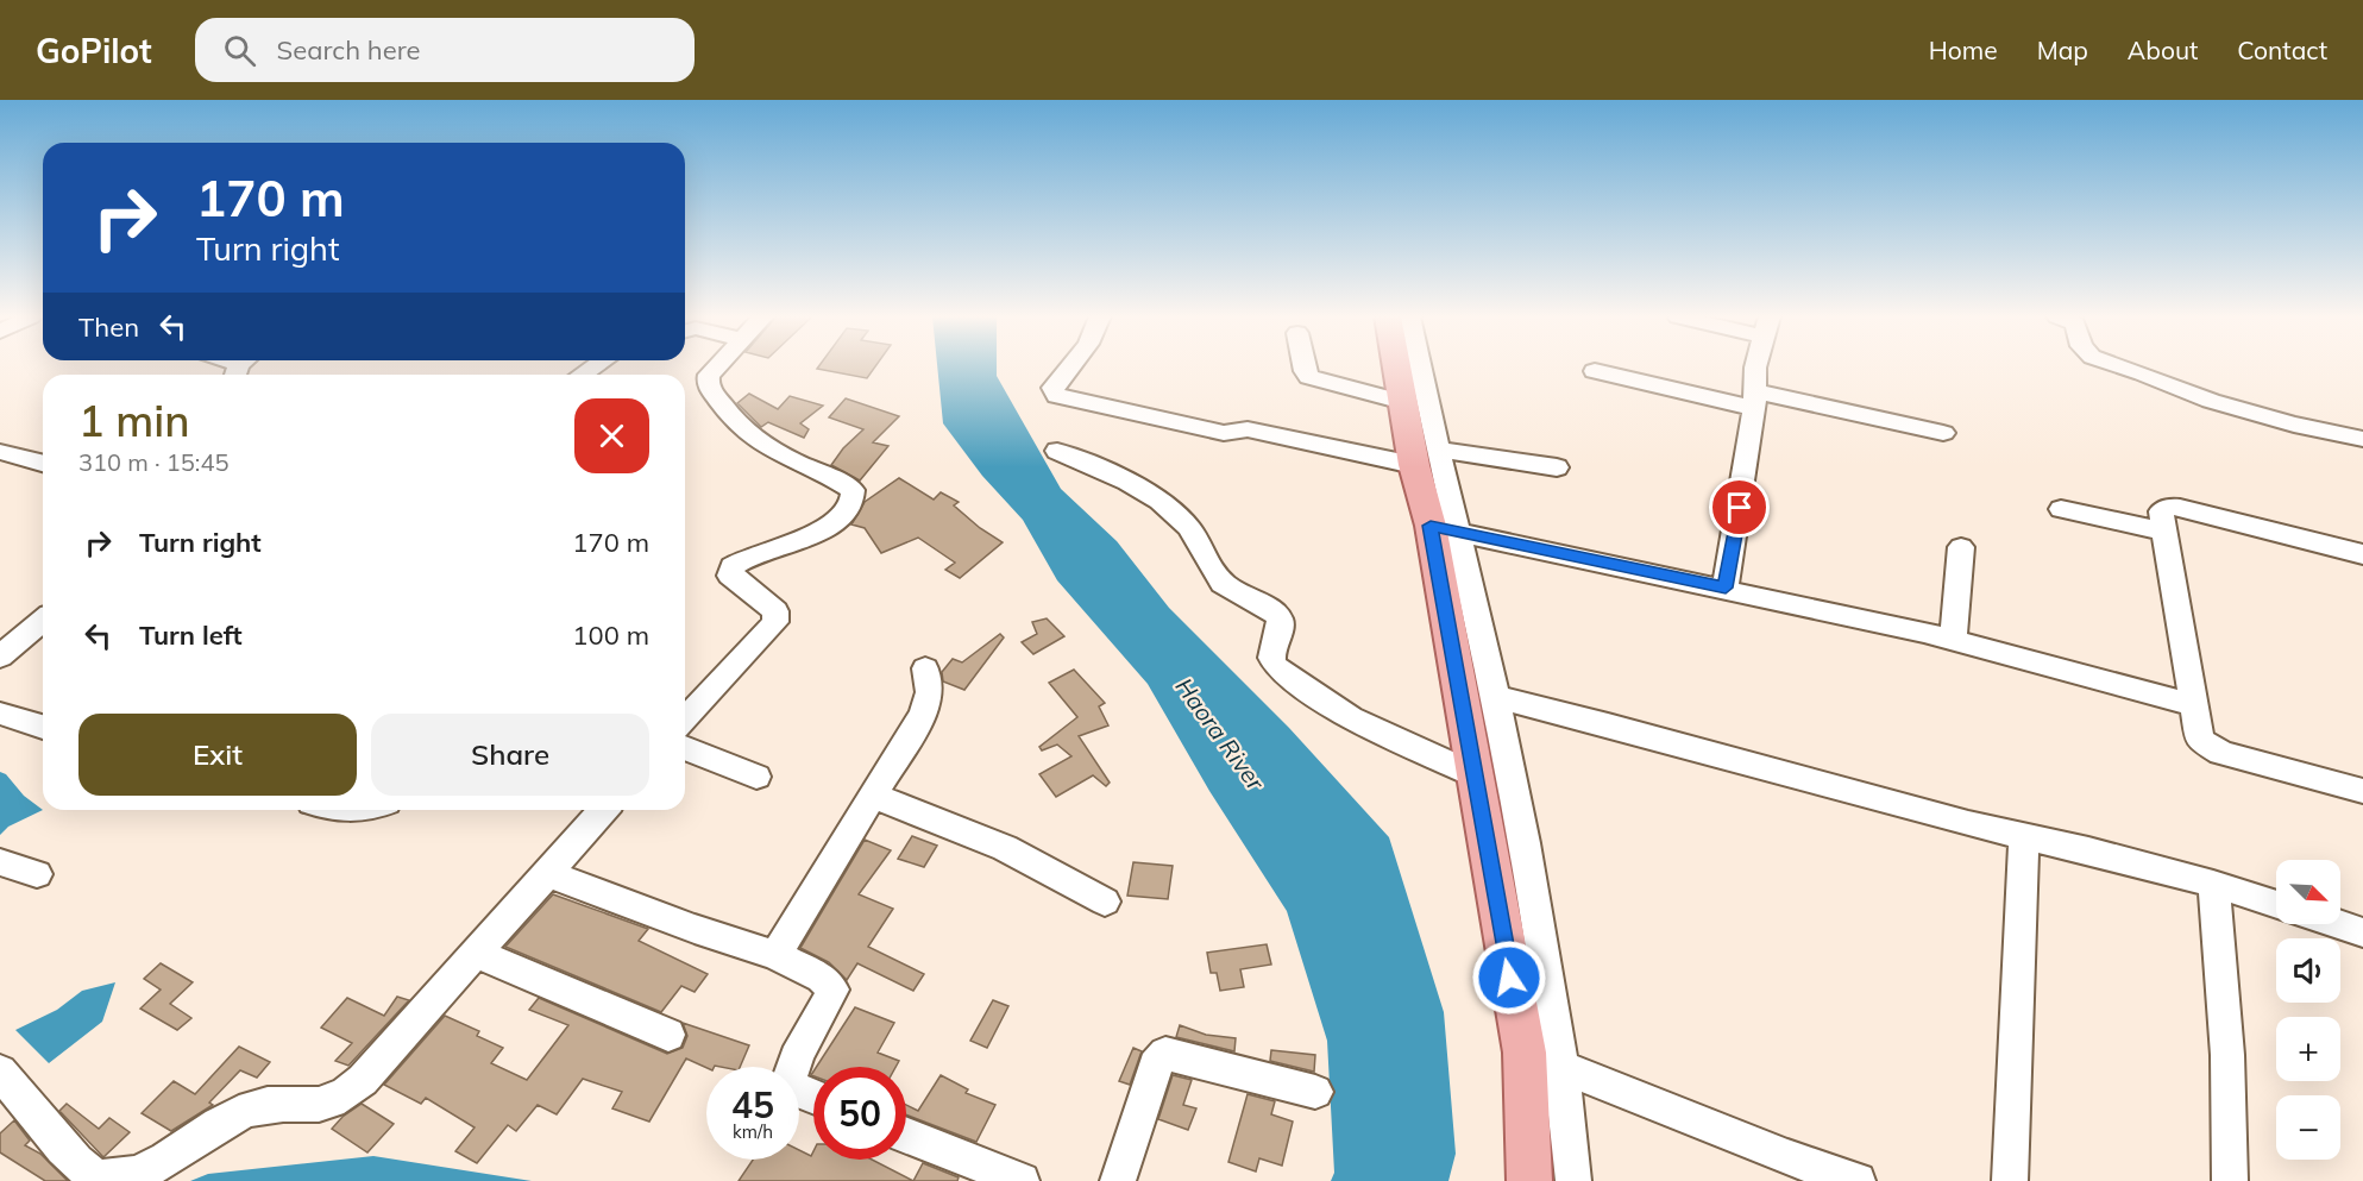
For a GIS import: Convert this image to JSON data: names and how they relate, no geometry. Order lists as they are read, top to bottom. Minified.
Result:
{"water":["Haora River"],"north":"bottom right","page":{"header":"GoPilot","search":"Search here","nav":["Home","Map","About","Contact"],"turn":["170 m","Turn right"],"then":"Then","heading":["1 min","310 m · 15:45"],"list":[{"name":"Turn right","value":"170 m"},{"name":"Turn left","value":"100 m"}],"buttons":["Exit","Share"],"map_buttons":["+","−"],"speed":"45 km/h","limit":"50"}}
